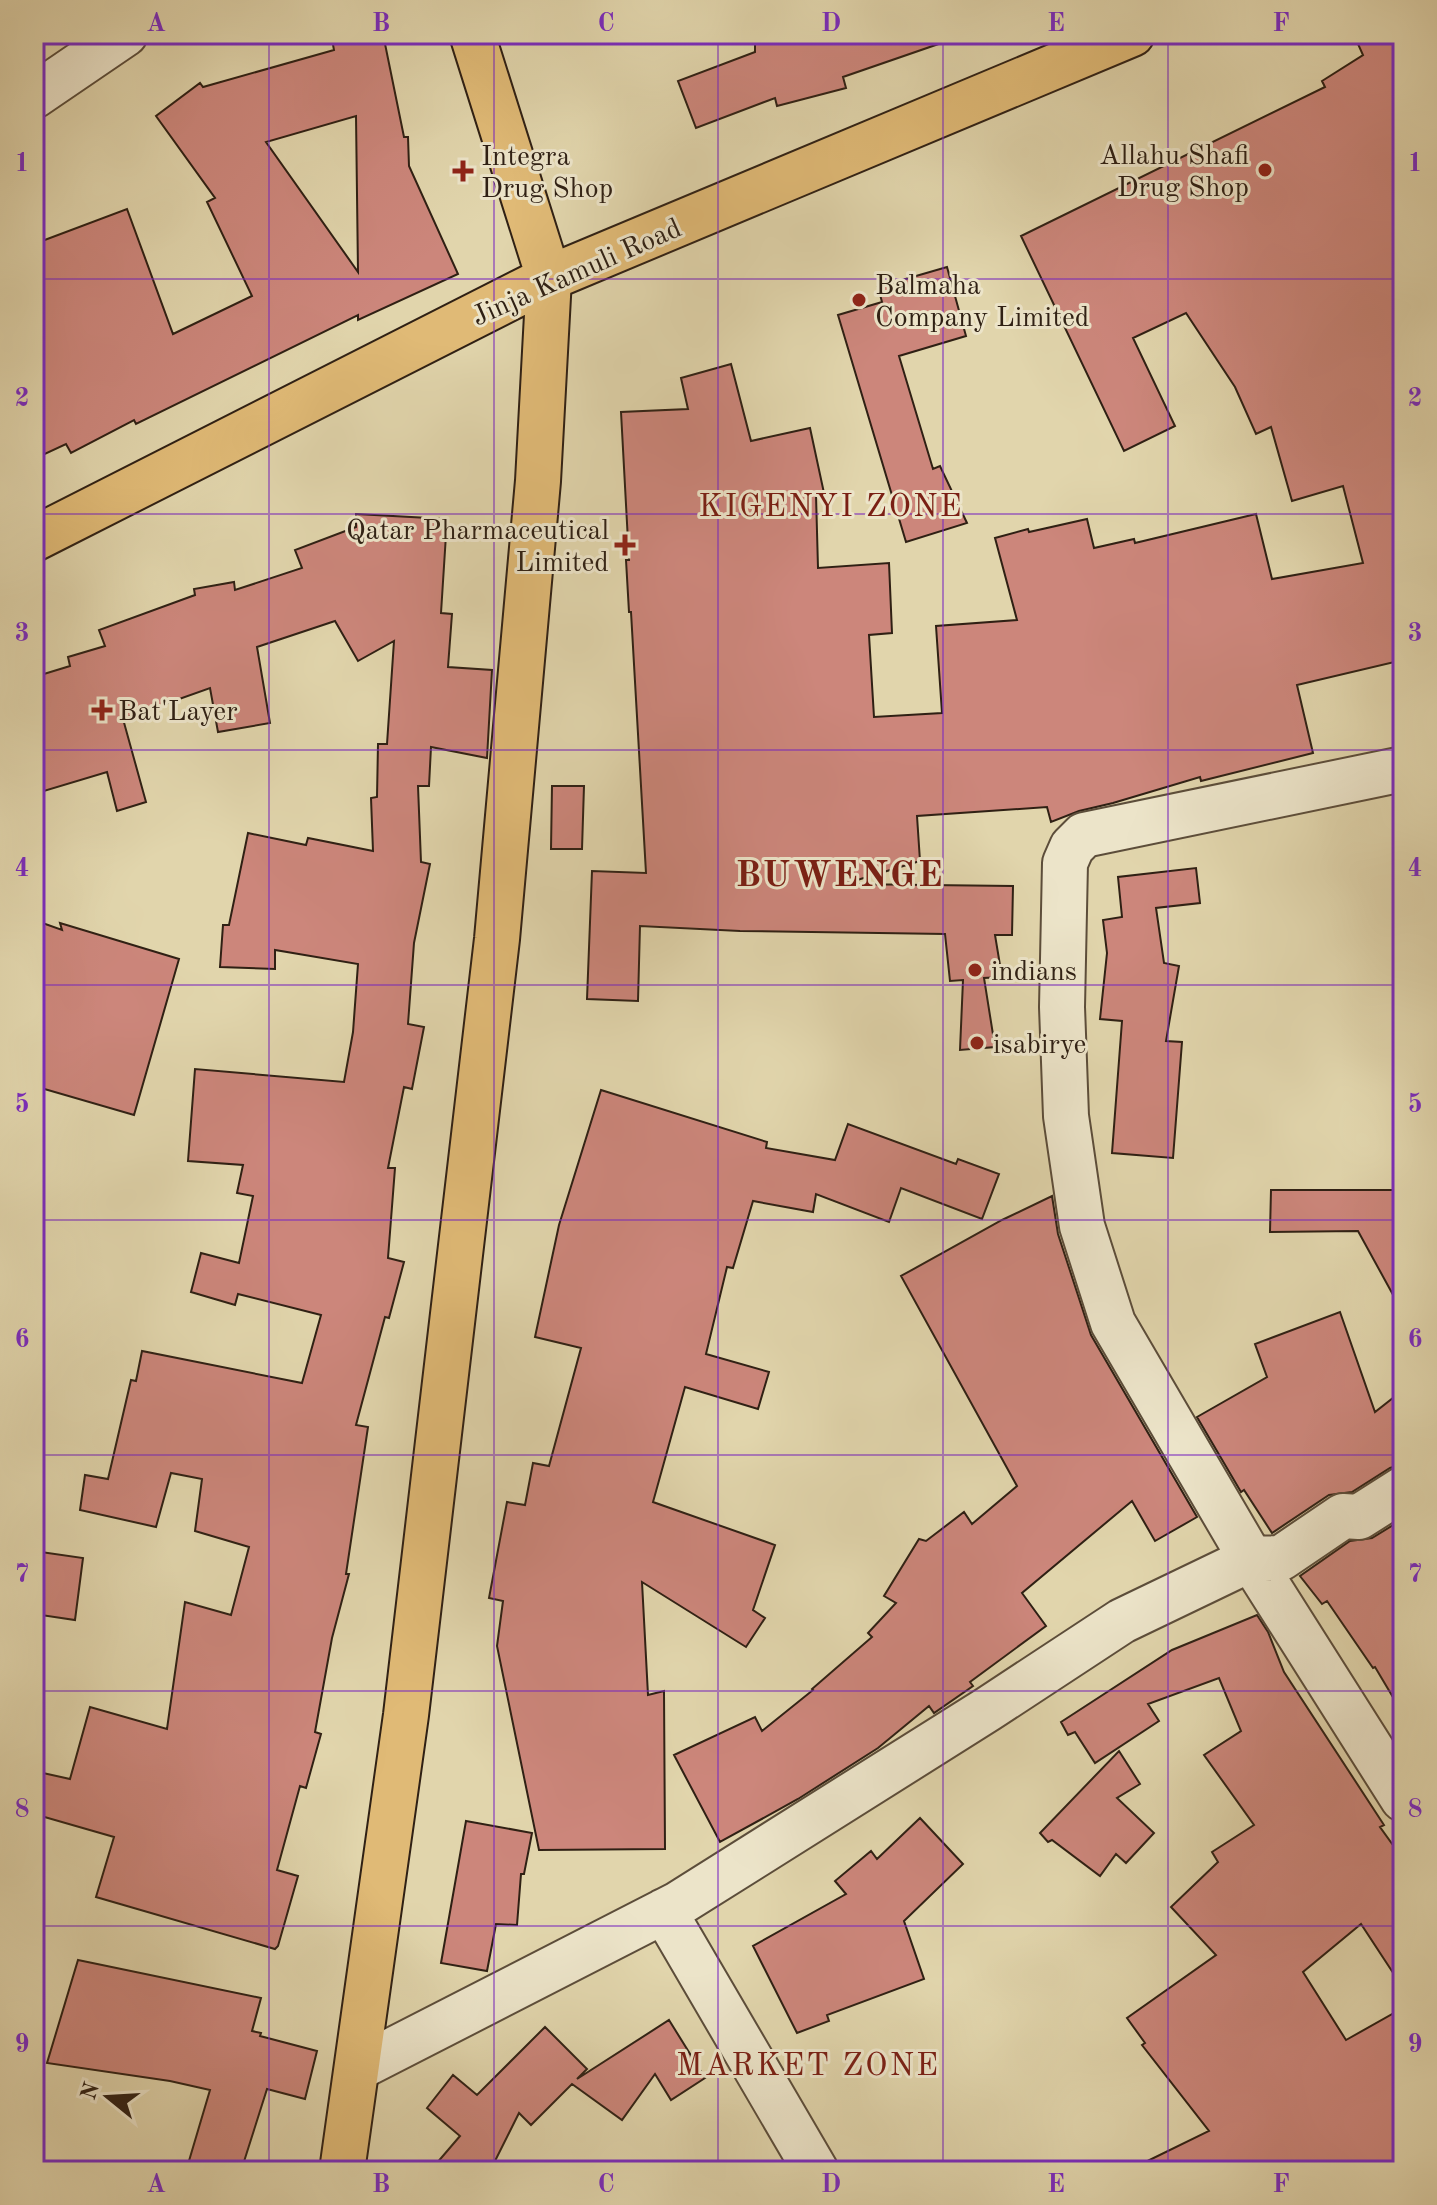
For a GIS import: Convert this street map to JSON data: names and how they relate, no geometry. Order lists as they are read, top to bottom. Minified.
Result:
{"streets":{"main road":["Jinja Kamuli Road"]},"districts":["KIGENYI ZONE","BUWENGE","MARKET ZONE"],"places":{"other":["Allahu Shafi Drug Shop","Balmaha Company Limited","indians","isabirye"],"health":["Integra Drug Shop","Qatar Pharmaceutical Limited","Bat'Layer"]},"north":"left","grid":{"columns":["A","B","C","D","E","F"],"rows":["1","2","3","4","5","6","7","8","9"]}}
